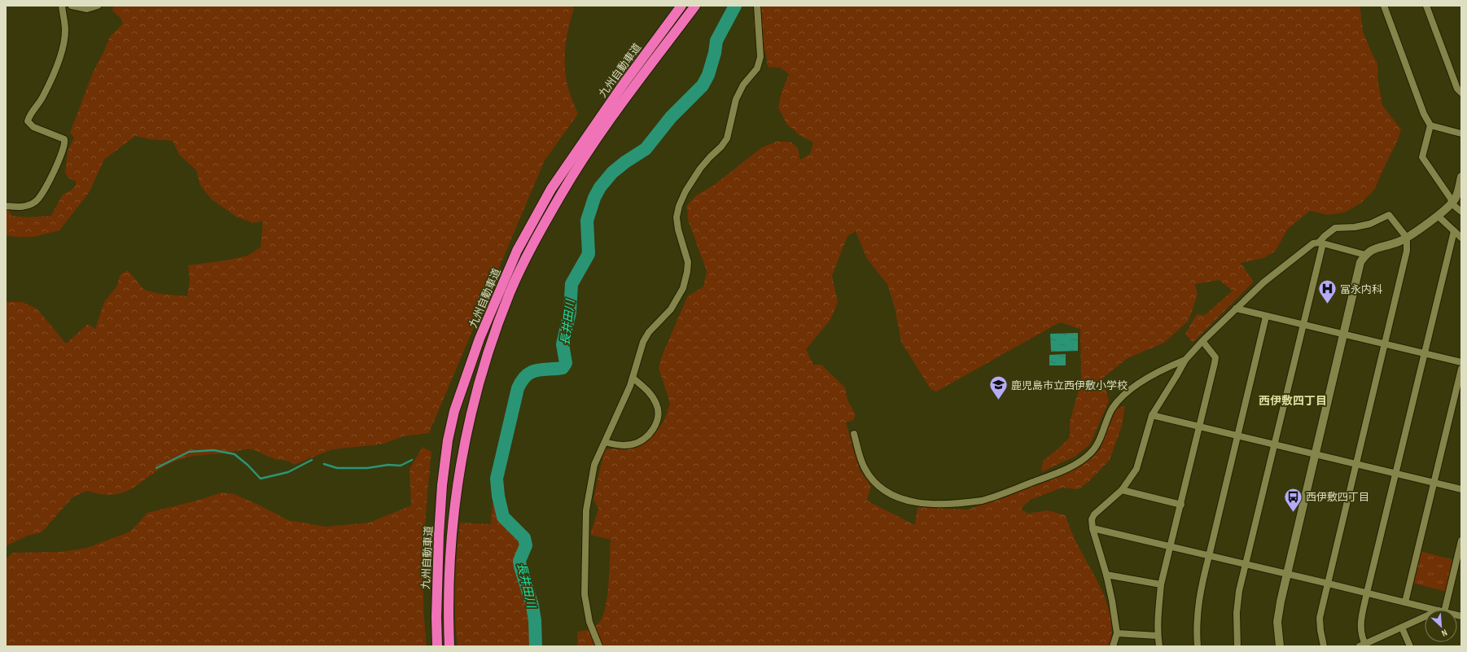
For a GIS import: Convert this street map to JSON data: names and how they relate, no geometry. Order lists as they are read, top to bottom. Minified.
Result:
{"streets":{"highway":["九州自動車道"]},"districts":["西伊敷四丁目"],"water":["長井田川"],"places":{"hospital":["冨永内科"],"school or university":["鹿児島市立西伊敷小学校"],"bus stop":["西伊敷四丁目"]},"north":"bottom right"}
